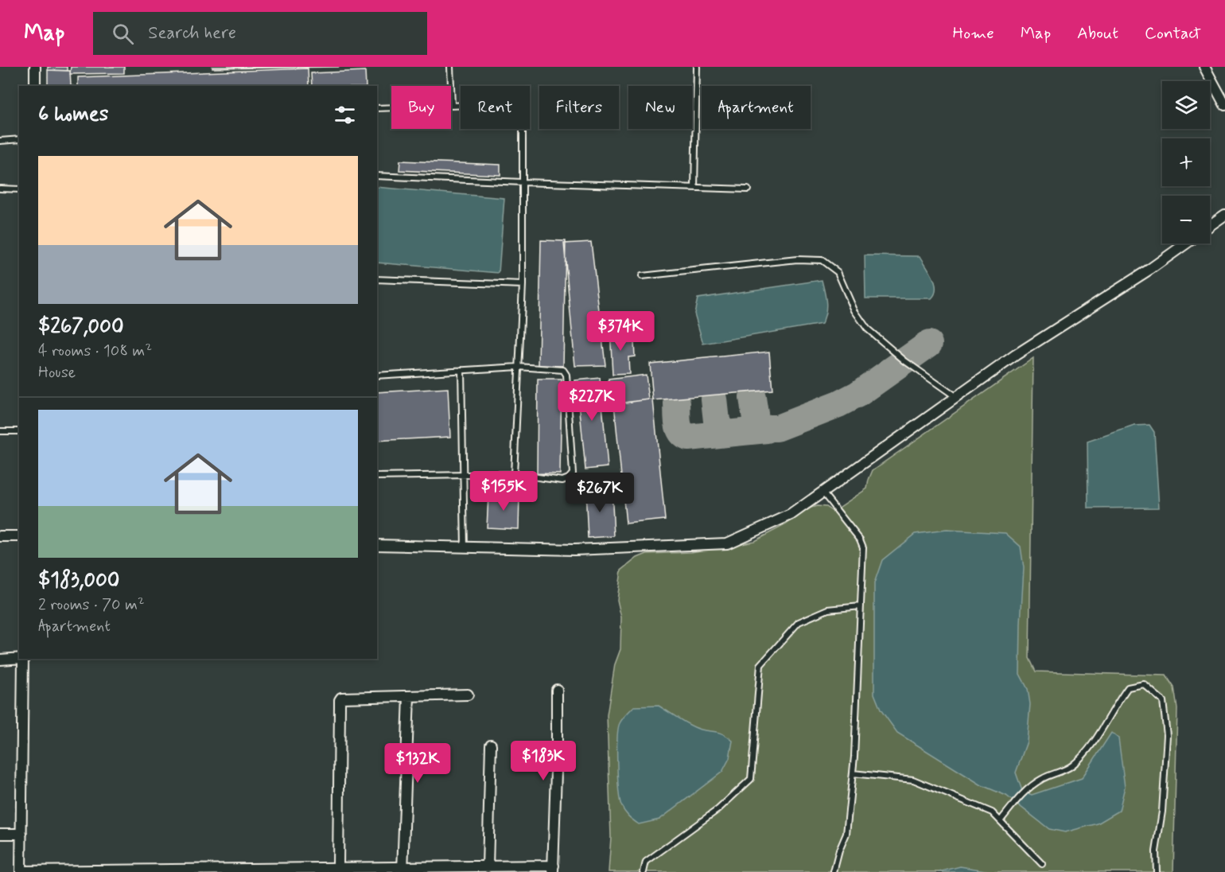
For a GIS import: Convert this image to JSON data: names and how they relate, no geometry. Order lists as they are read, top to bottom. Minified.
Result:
{"page":{"header":"Map","search":"Search here","nav":["Home","Map","About","Contact"],"map_buttons":["+","−"],"chip":["Buy","Rent","Filters","New","Apartment"],"heading":"6 homes","list":[{"name":"$267,000","note":"4 rooms · 108 m² · House"},{"name":"$183,000","note":"2 rooms · 70 m² · Apartment"}],"price":["$374K","$227K","$155K","$267K","$183K","$132K"]}}
